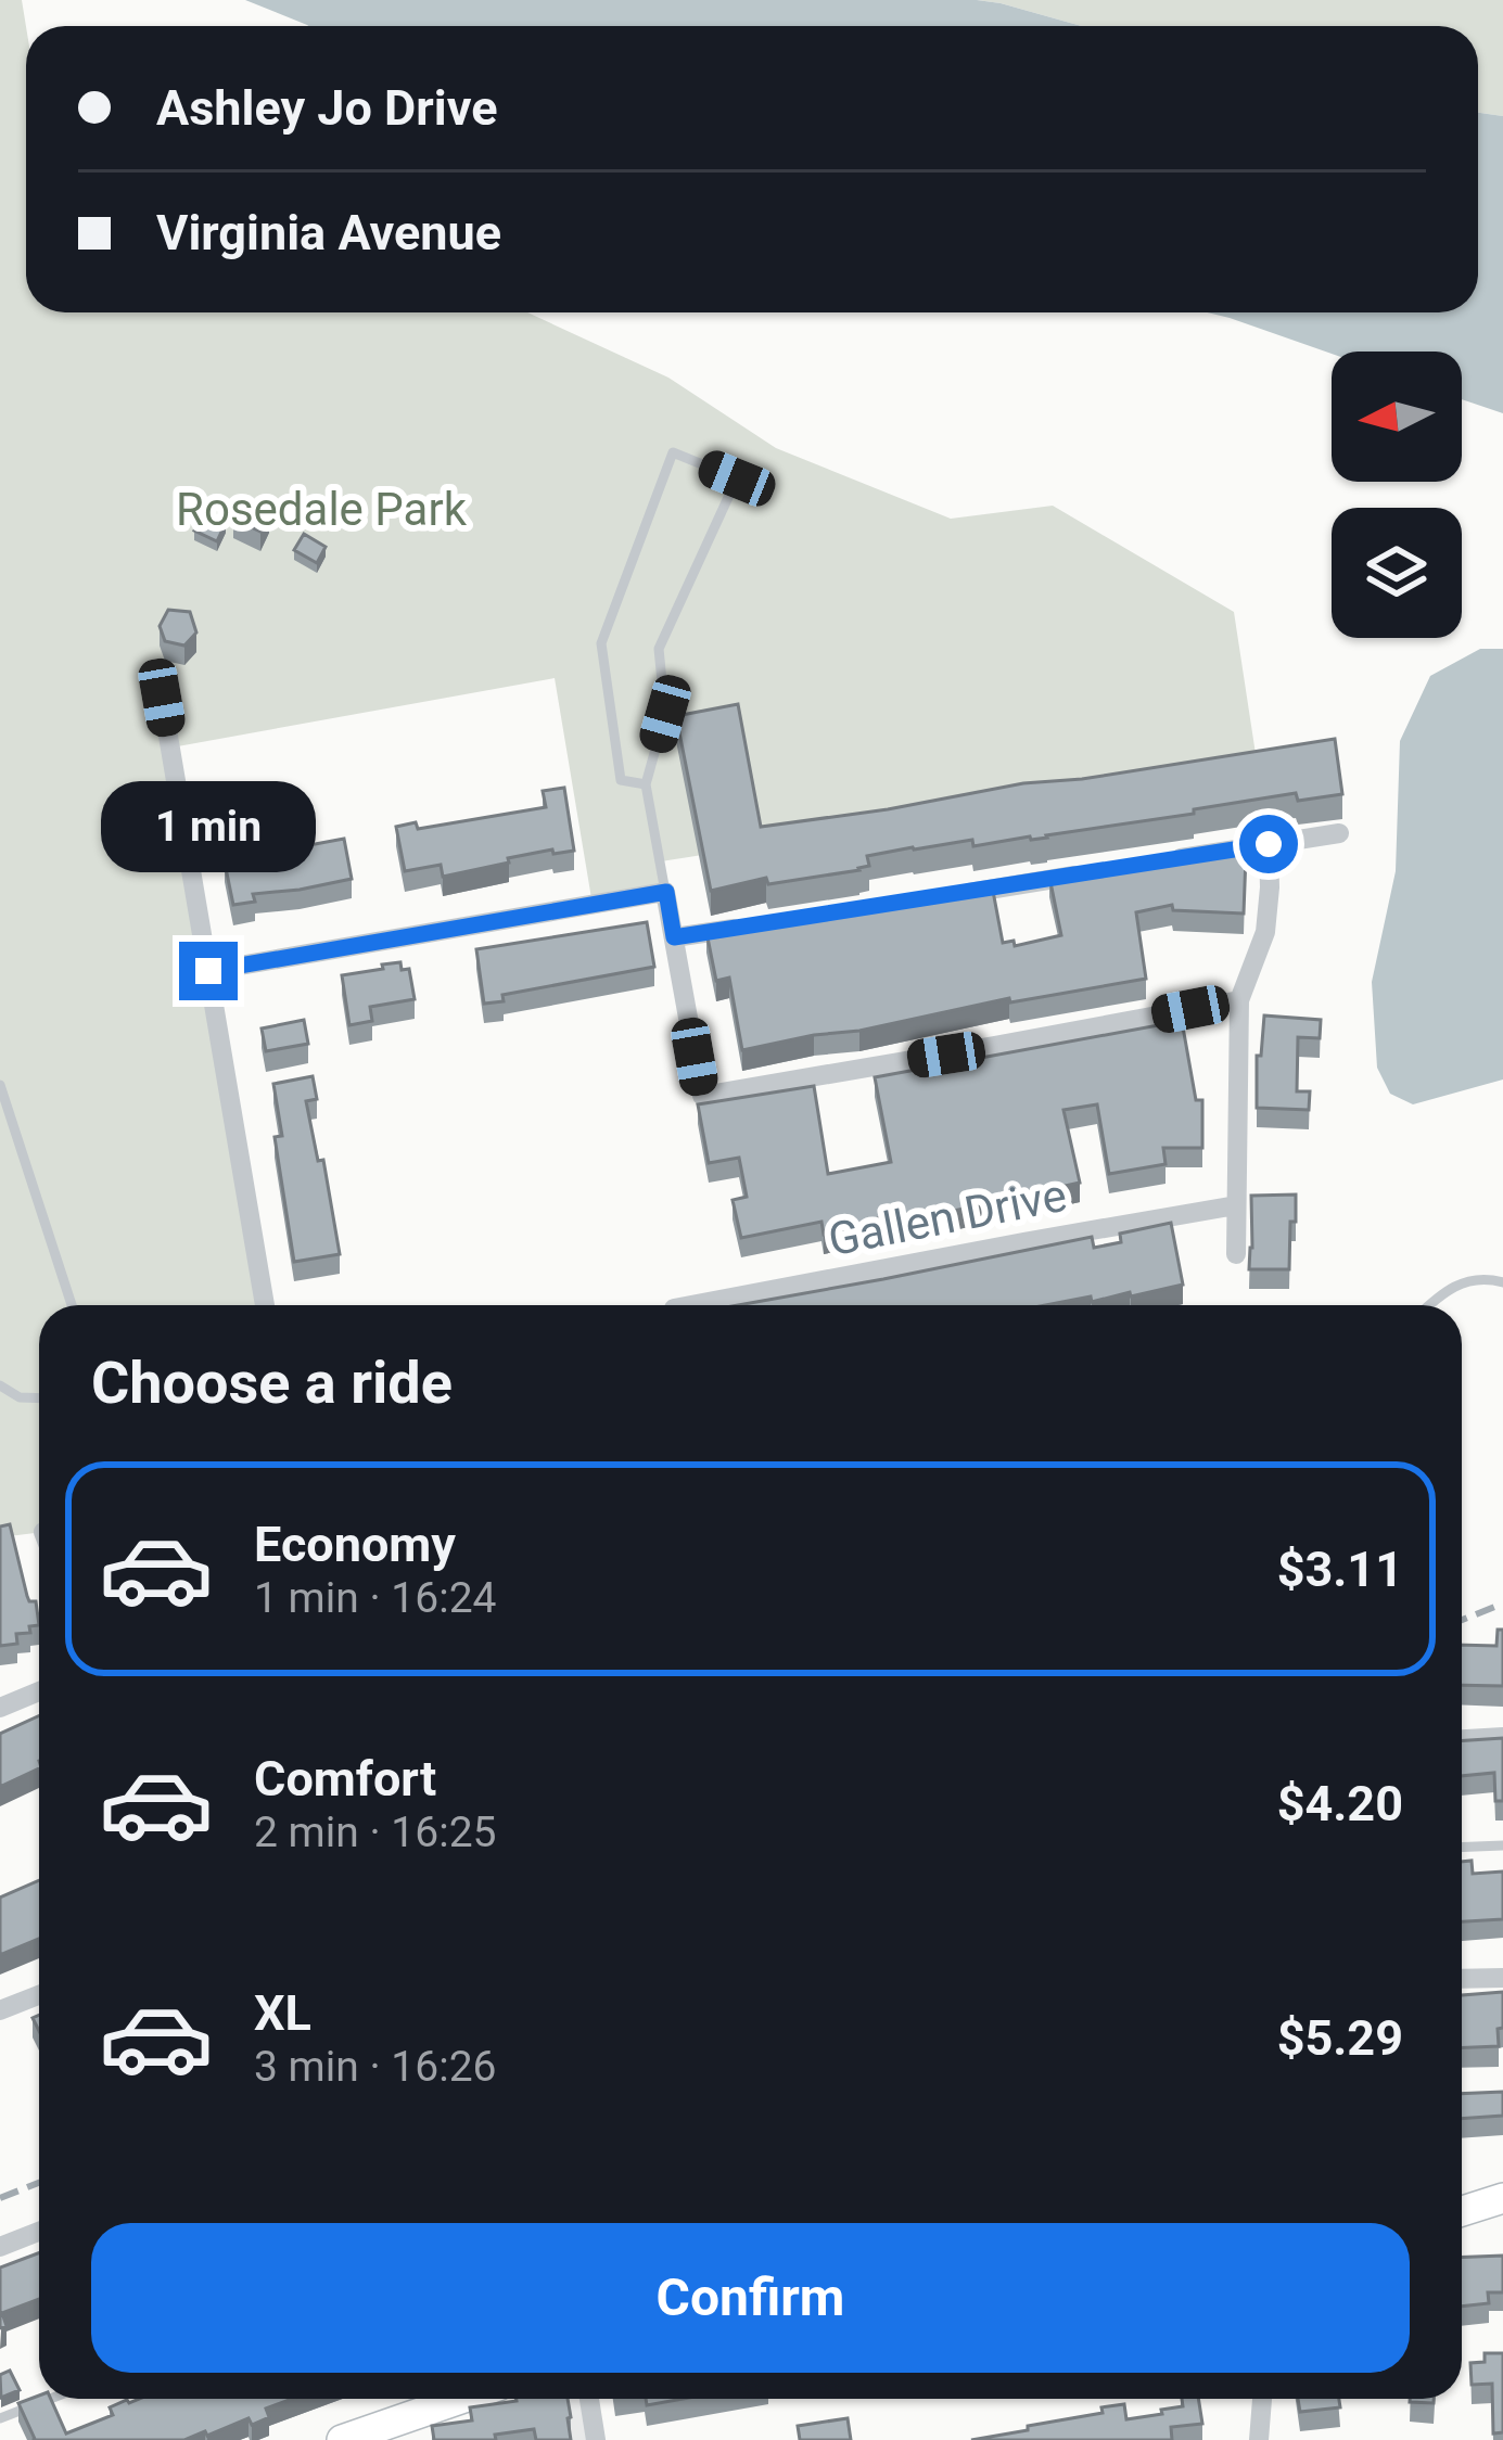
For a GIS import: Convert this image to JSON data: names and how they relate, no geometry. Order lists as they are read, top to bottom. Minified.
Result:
{"streets":{"street":["Gallen Drive"]},"parks":["Rosedale Park"],"north":"left","page":{"banner":["Ashley Jo Drive","Virginia Avenue"],"bubble":"1 min","heading":"Choose a ride","list":[{"name":"Economy","note":"1 min · 16:24","value":"$3.11"},{"name":"Comfort","note":"2 min · 16:25","value":"$4.20"},{"name":"XL","note":"3 min · 16:26","value":"$5.29"}],"buttons":"Confirm"}}
